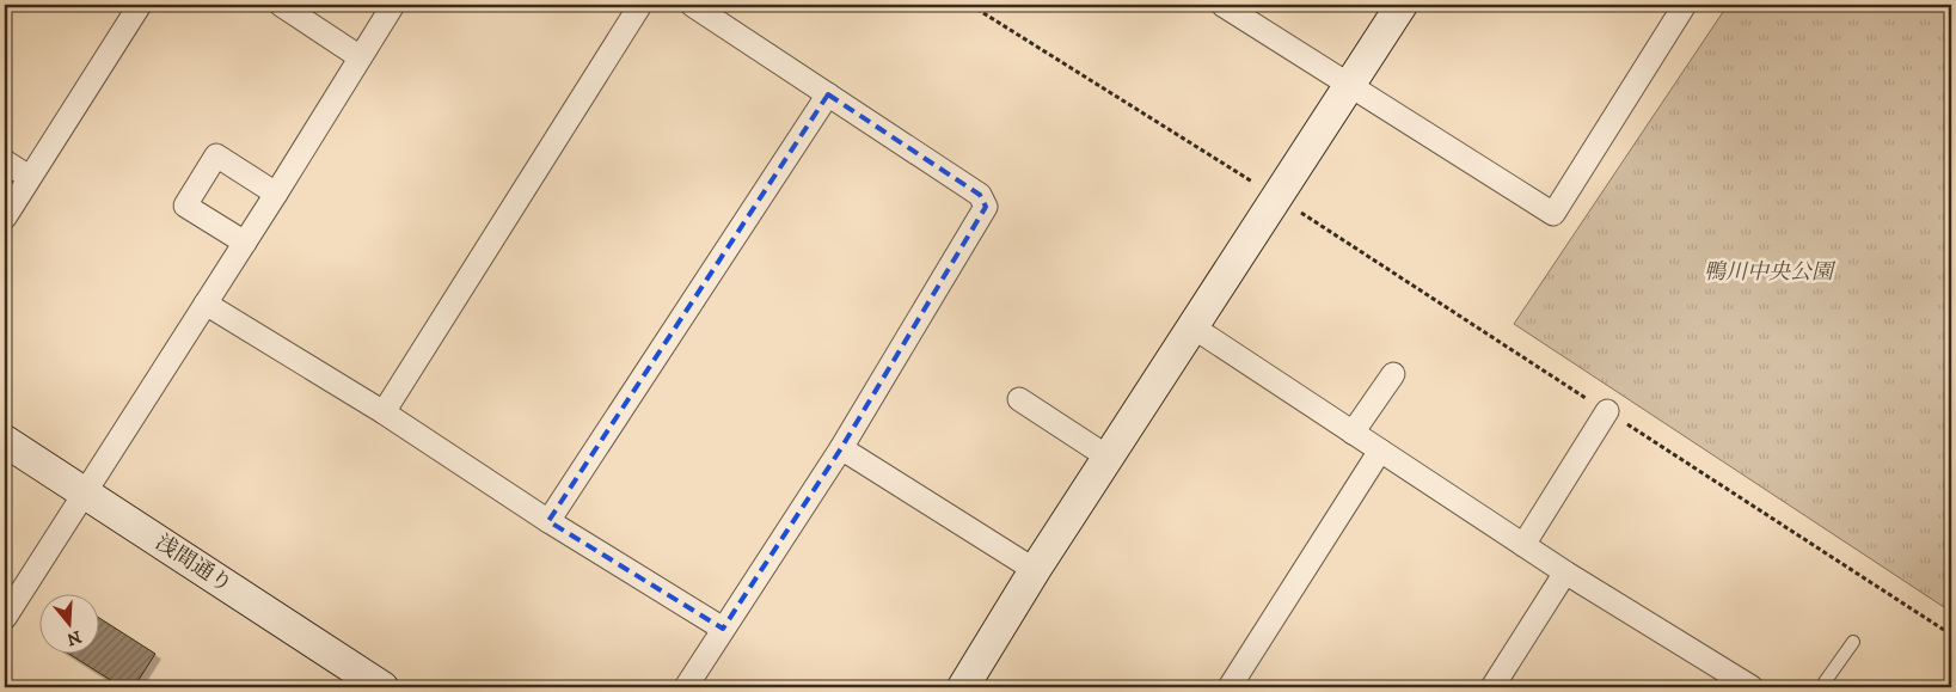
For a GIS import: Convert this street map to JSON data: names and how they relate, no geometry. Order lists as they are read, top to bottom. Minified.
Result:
{"streets":{"street":["浅間通り"]},"parks":["鴨川中央公園"],"north":"bottom"}
